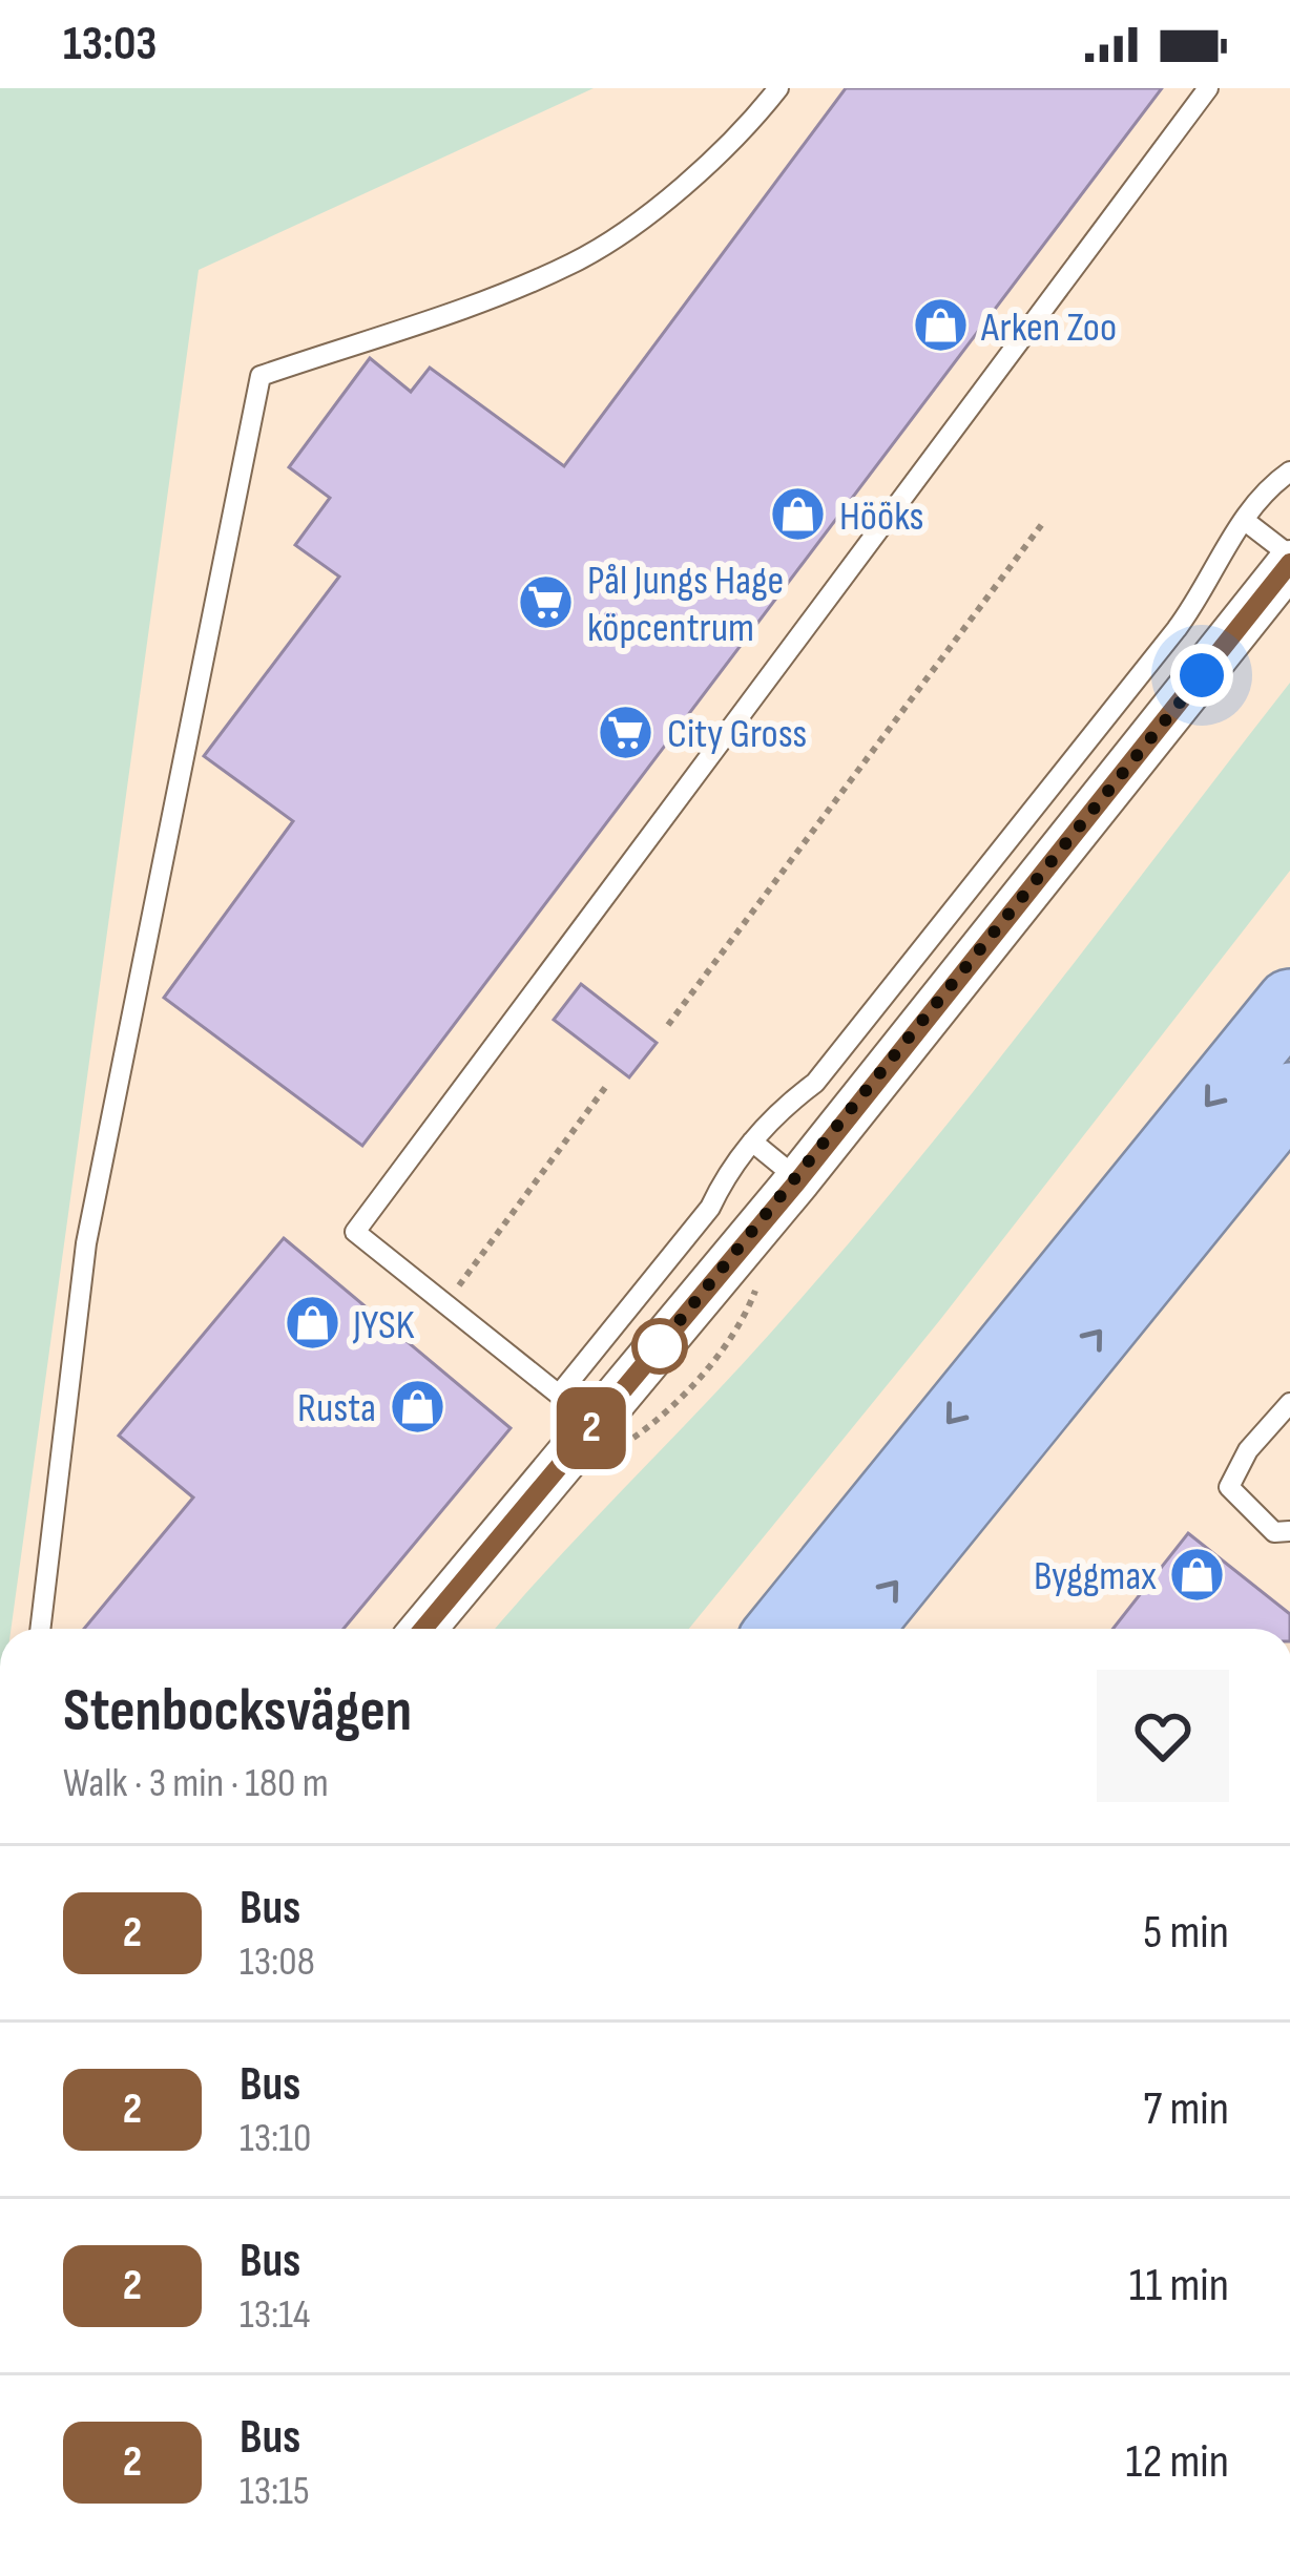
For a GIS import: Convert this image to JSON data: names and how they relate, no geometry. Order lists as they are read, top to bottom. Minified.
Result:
{"places":{"shop":["Arken Zoo","Hööks","JYSK","Rusta","Byggmax"],"supermarket":["Pål Jungs Hage köpcentrum","City Gross"]},"lines":["bus line 2"],"page":{"status":"13:03","on_map":"2","heading":["Stenbocksvägen","Walk · 3 min · 180 m"],"list":[{"mark":"2","name":"Bus","note":"13:08","value":"5 min"},{"mark":"2","name":"Bus","note":"13:10","value":"7 min"},{"mark":"2","name":"Bus","note":"13:14","value":"11 min"},{"mark":"2","name":"Bus","note":"13:15","value":"12 min"}]}}
